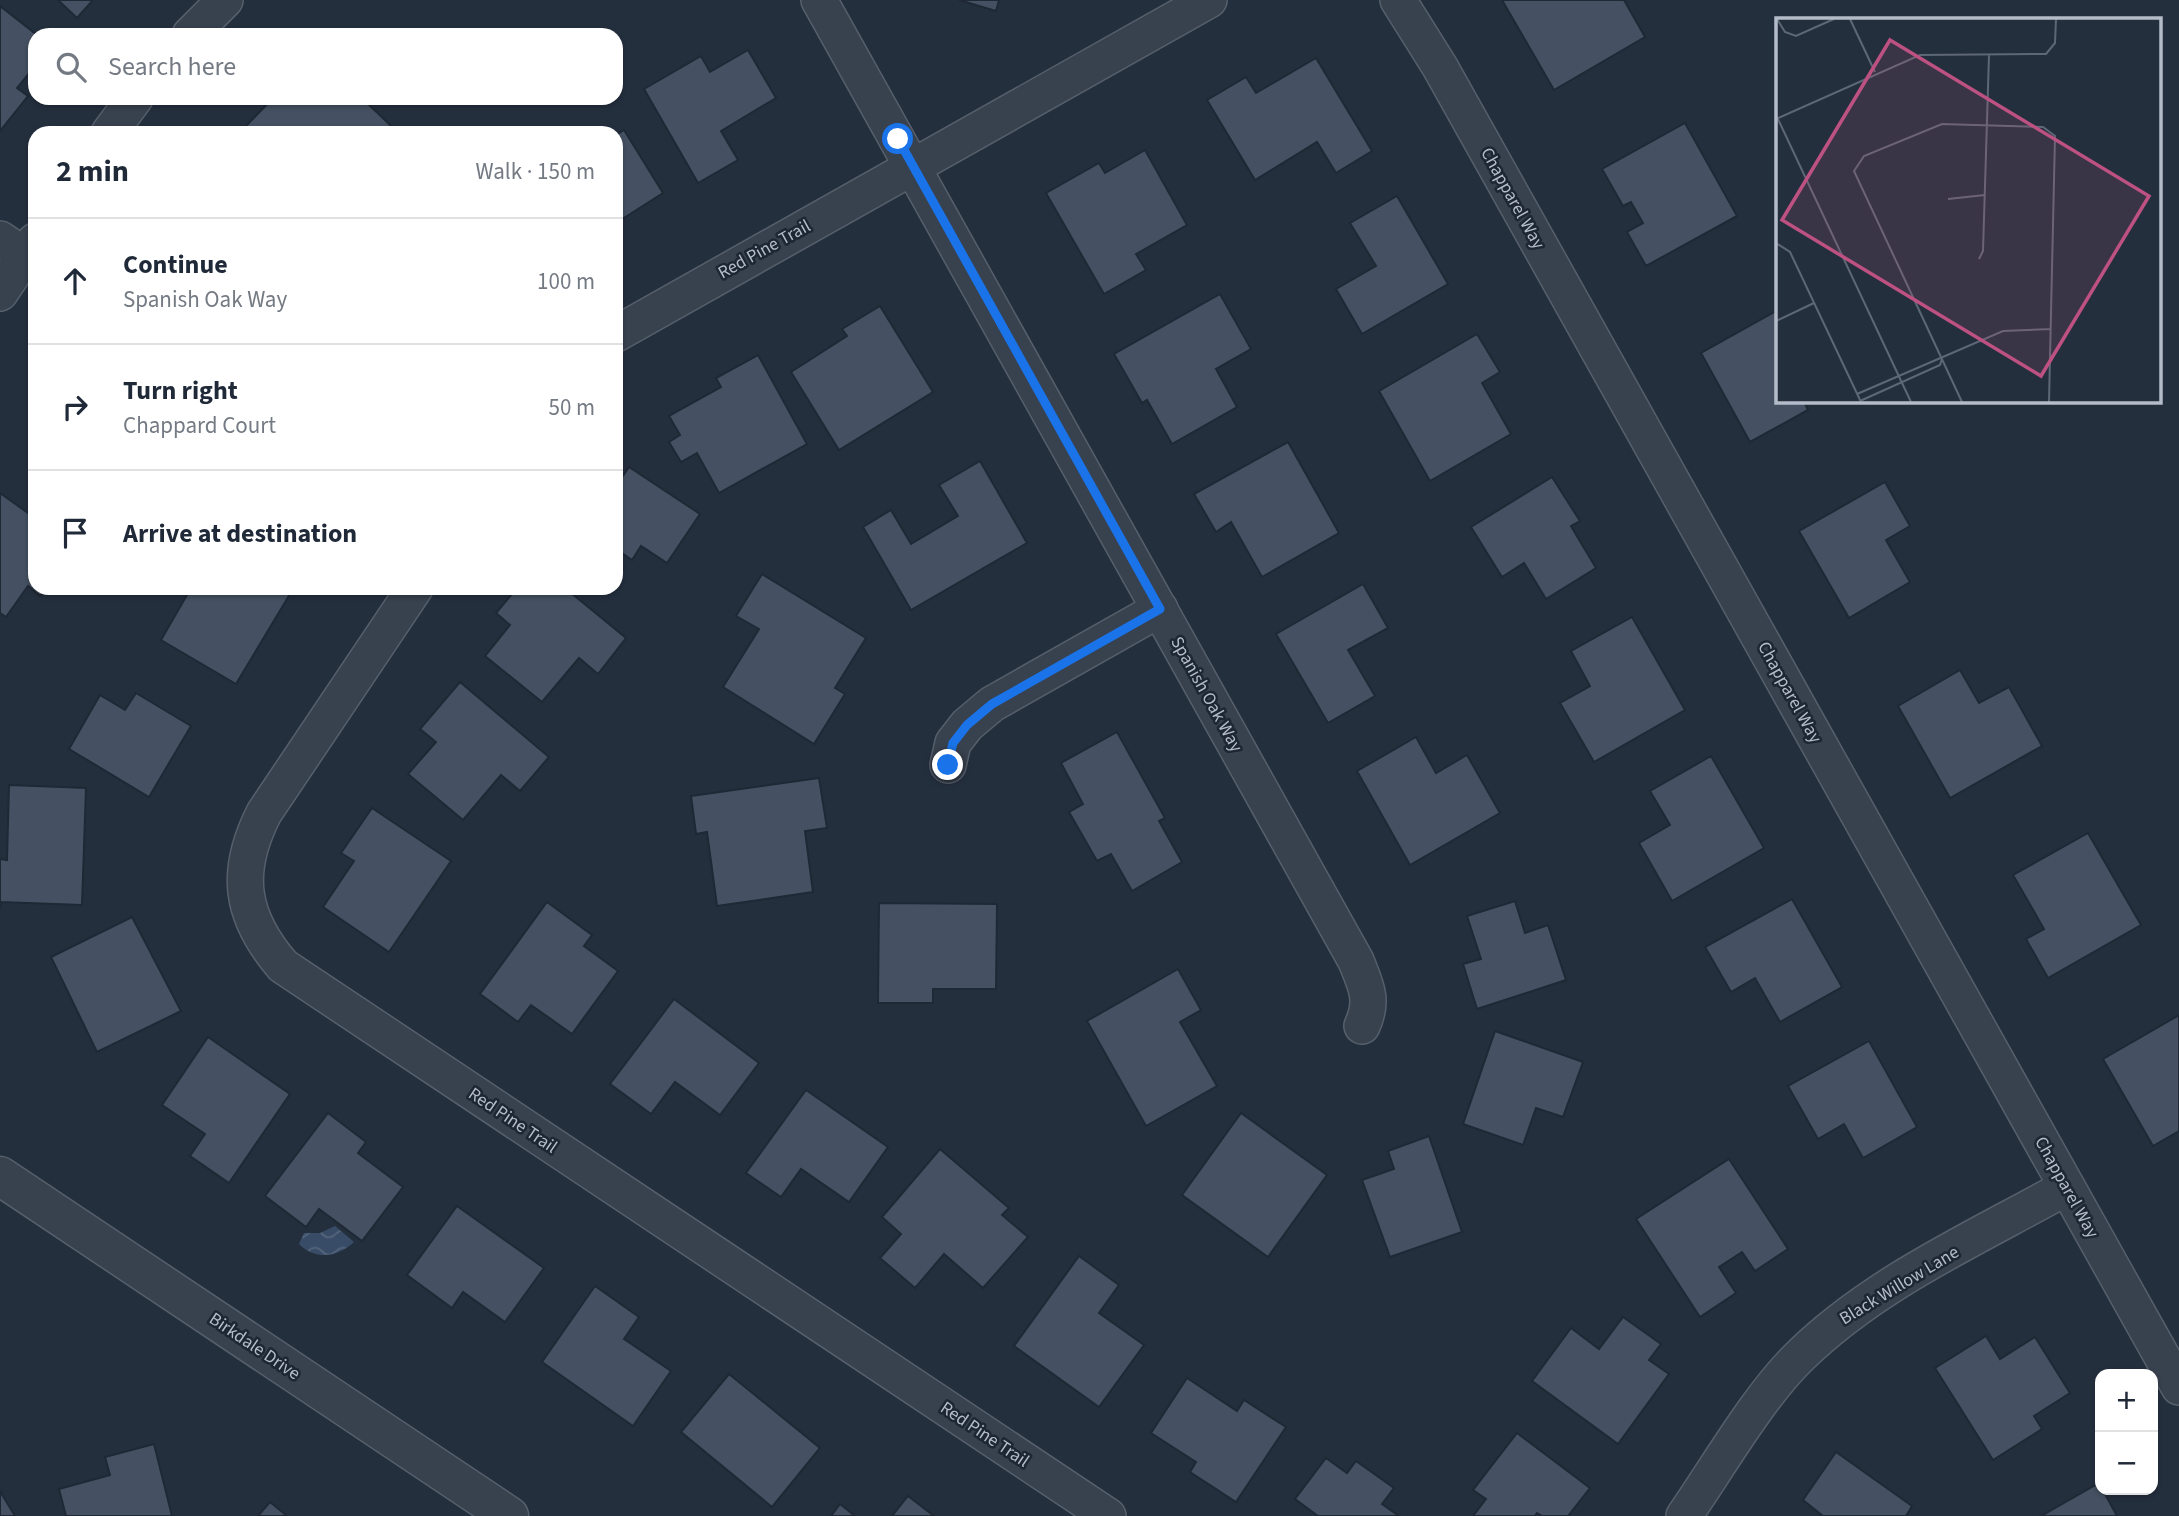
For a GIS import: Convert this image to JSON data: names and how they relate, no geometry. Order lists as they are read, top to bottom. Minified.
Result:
{"streets":{"street":["Chapparel Way","Red Pine Trail","Spanish Oak Way","Black Willow Lane","Birkdale Drive"]},"crossings":[["Chapparel Way","Black Willow Lane"],["Red Pine Trail","Spanish Oak Way"]],"page":{"search":"Search here","heading":["2 min","Walk · 150 m"],"list":[["Continue","Spanish Oak Way","100 m"],["Turn right","Chappard Court","50 m"],"Arrive at destination"],"map_buttons":["+","−"]}}
